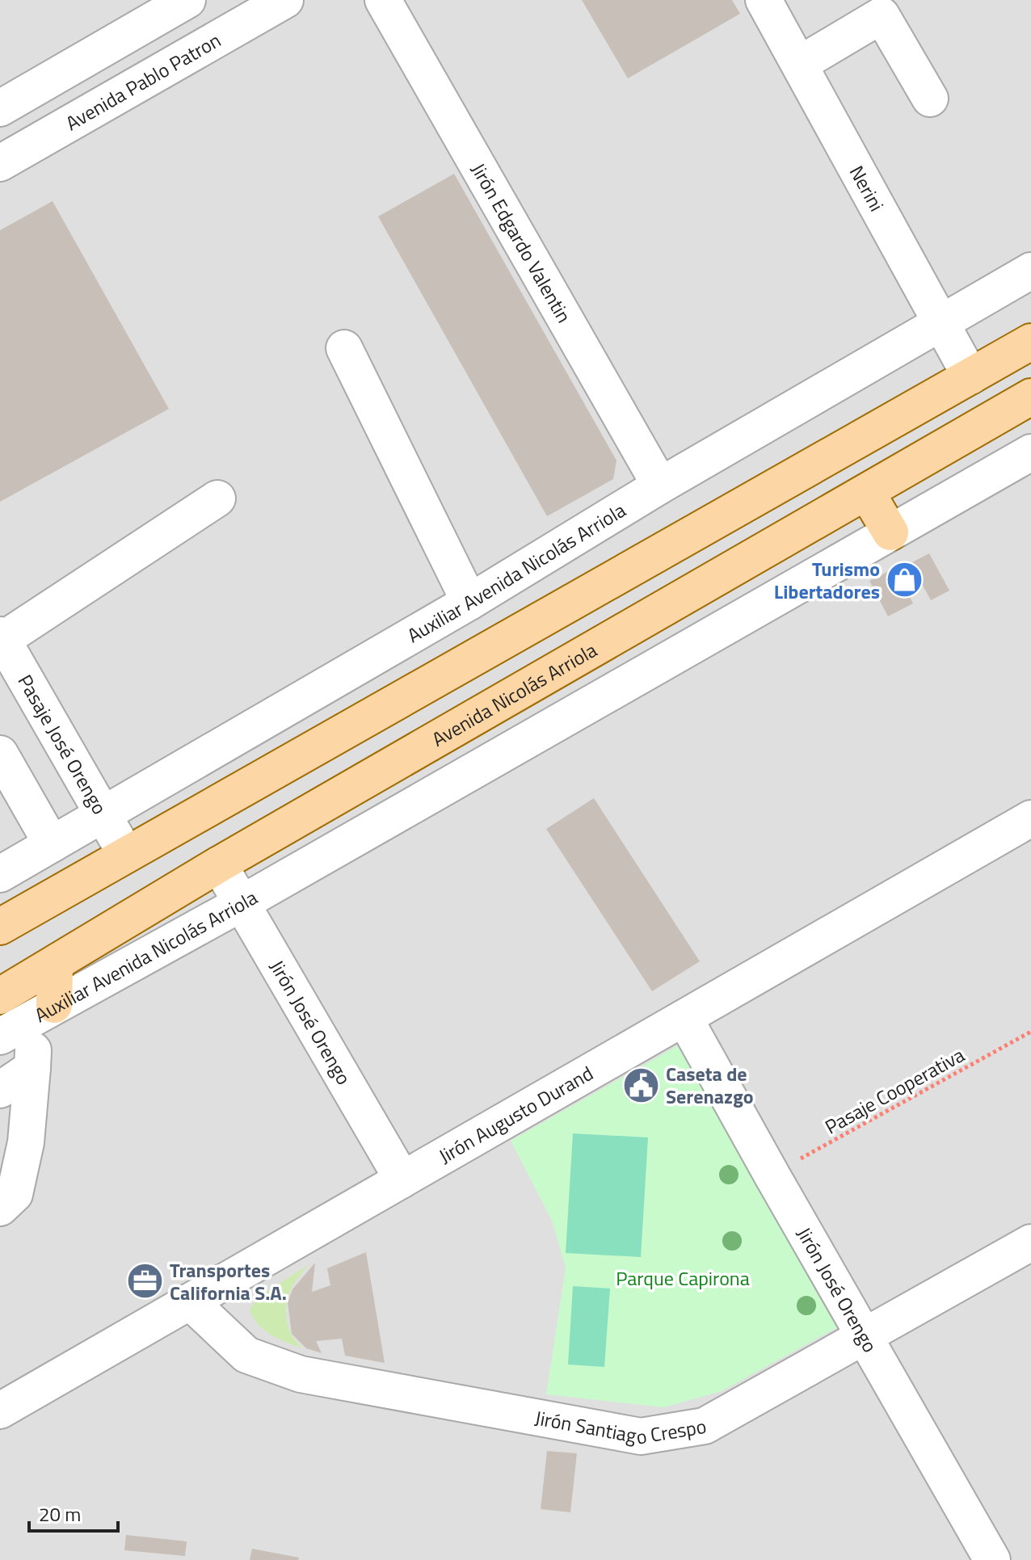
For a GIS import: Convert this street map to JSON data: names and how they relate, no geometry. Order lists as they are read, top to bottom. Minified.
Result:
{"streets":{"main road":["Avenida Nicolás Arriola"],"street":["Avenida Pablo Patron","Nerini","Jirón Edgardo Valentin","Auxiliar Avenida Nicolás Arriola","Pasaje José Orengo","Jirón José Orengo","Jirón Augusto Durand","Jirón Santiago Crespo"],"path":["Pasaje Cooperativa"]},"crossings":[["Nerini","Auxiliar Avenida Nicolás Arriola"],["Jirón Edgardo Valentin","Auxiliar Avenida Nicolás Arriola"],["Auxiliar Avenida Nicolás Arriola","Pasaje José Orengo"],["Auxiliar Avenida Nicolás Arriola","Jirón José Orengo"],["Avenida Nicolás Arriola","Jirón José Orengo"],["Jirón José Orengo","Pasaje Cooperativa"],["Jirón José Orengo","Jirón Augusto Durand"],["Jirón José Orengo","Jirón Santiago Crespo"],["Jirón Augusto Durand","Jirón Santiago Crespo"]],"parks":["Parque Capirona"],"places":{"shop":["Turismo Libertadores"],"public building":["Caseta de Serenazgo"],"office":["Transportes California S.A."]},"scale_bar":"20 m"}
